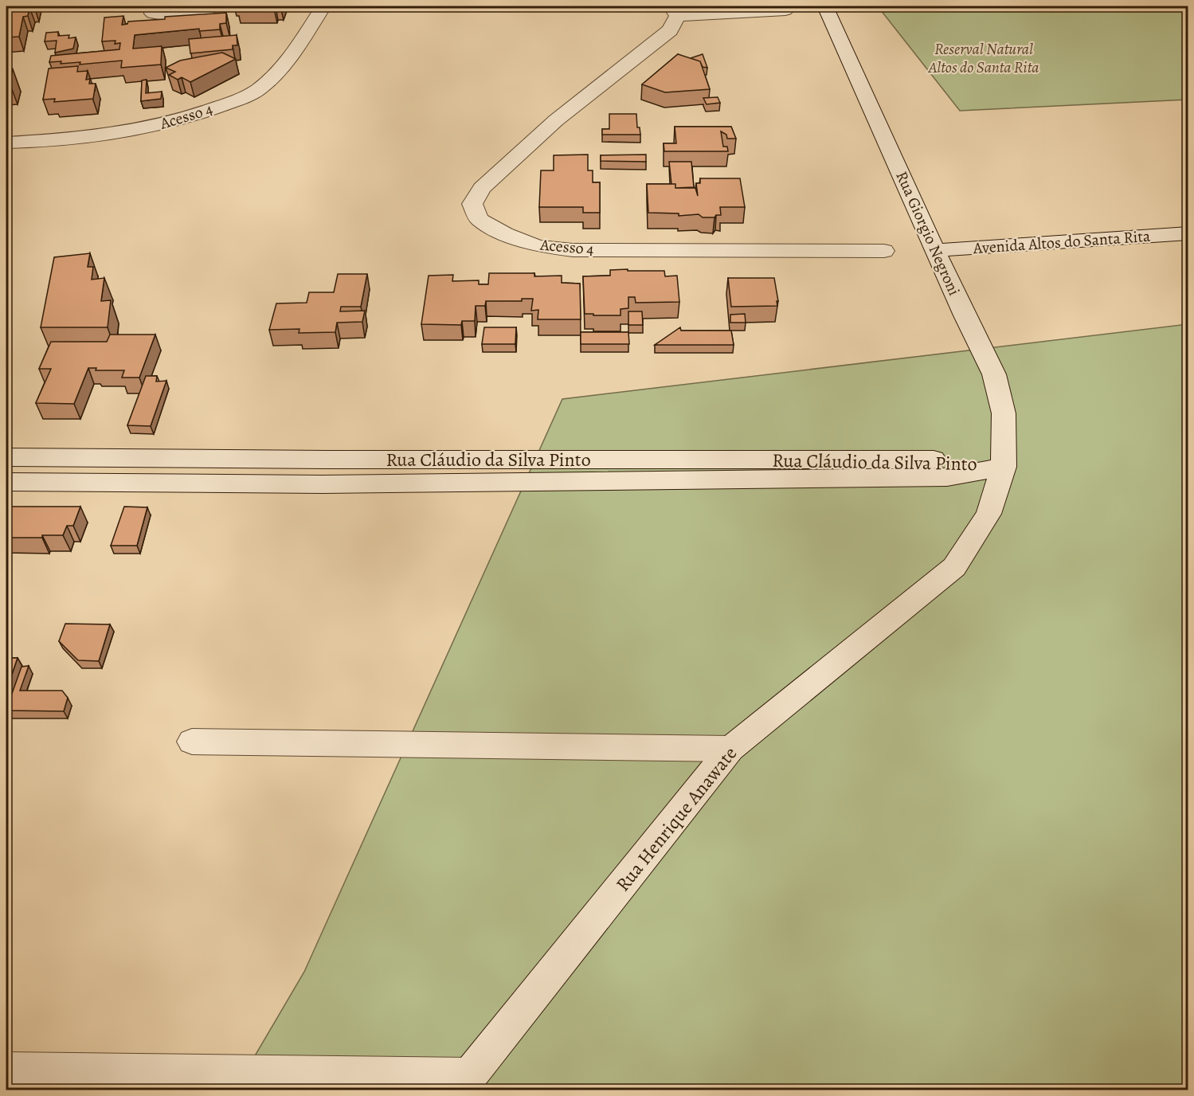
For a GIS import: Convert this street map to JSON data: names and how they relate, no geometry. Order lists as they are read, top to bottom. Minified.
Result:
{"streets":{"street":["Acesso 4","Rua Giorgio Negroni","Avenida Altos do Santa Rita","Rua Cláudio da Silva Pinto","Rua Henrique Anawate"]},"crossings":[["Rua Giorgio Negroni","Avenida Altos do Santa Rita"],["Rua Giorgio Negroni","Rua Cláudio da Silva Pinto"],["Rua Giorgio Negroni","Rua Henrique Anawate"],["Rua Cláudio da Silva Pinto","Rua Henrique Anawate"]],"parks":["Reserval Natural Altos do Santa Rita"]}
